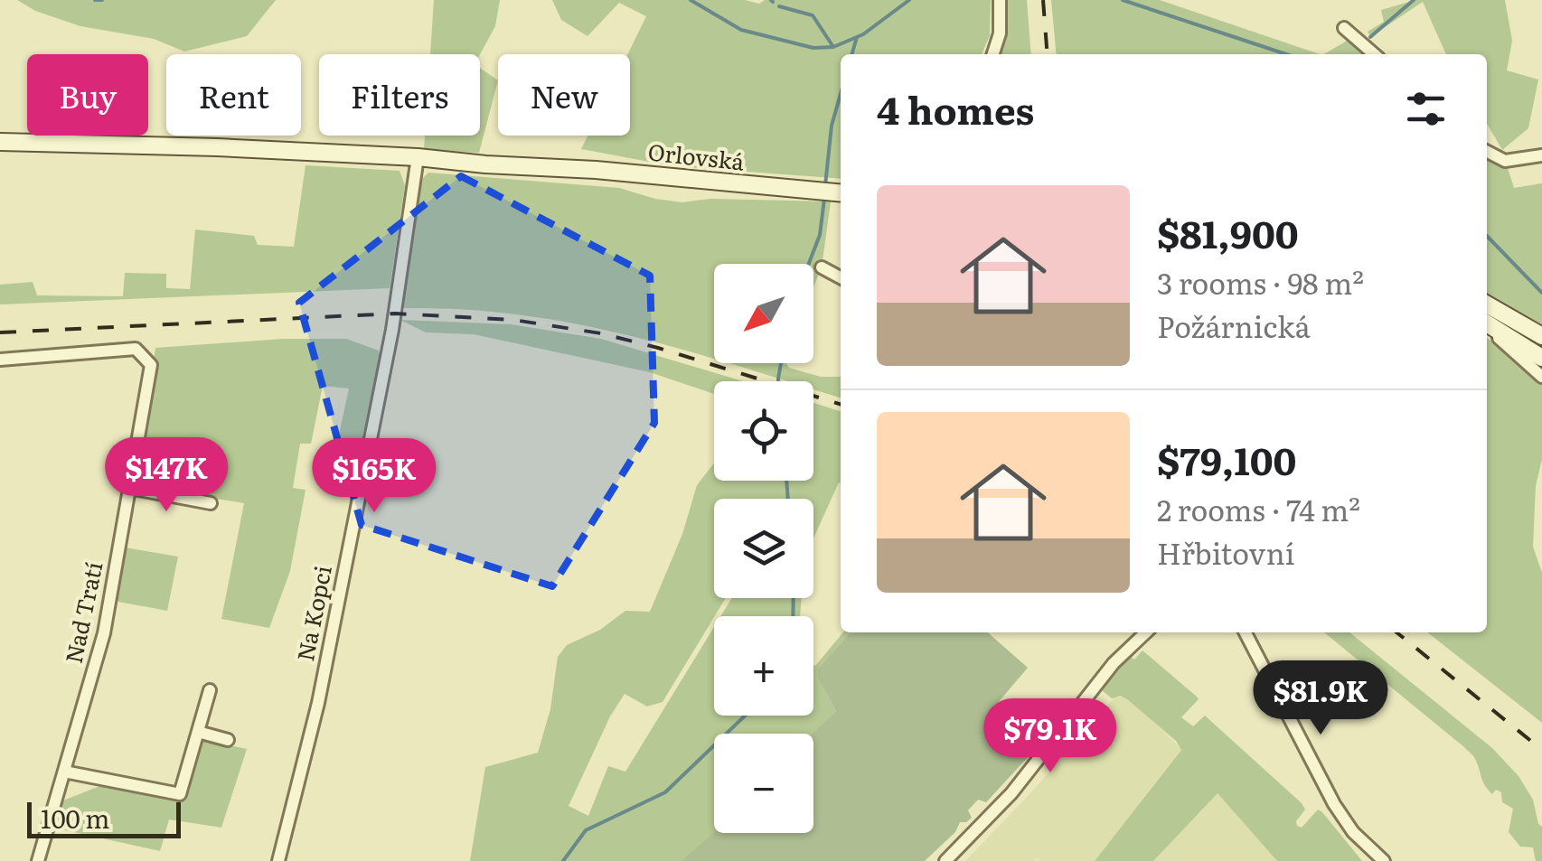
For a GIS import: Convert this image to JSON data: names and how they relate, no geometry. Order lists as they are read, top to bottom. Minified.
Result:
{"streets":{"main road":["Orlovská"],"street":["Nad Tratí","Na Kopci"]},"crossings":[["Orlovská","Na Kopci"]],"scale_bar":"100 m","north":"bottom left","page":{"chip":["Buy","Rent","Filters","New"],"heading":"4 homes","list":[{"name":"$81,900","note":"3 rooms · 98 m² · Požárnická"},{"name":"$79,100","note":"2 rooms · 74 m² · Hřbitovní"}],"map_buttons":["+","−"],"price":["$147K","$165K","$81.9K","$79.1K"],"scale":"100 m"}}
